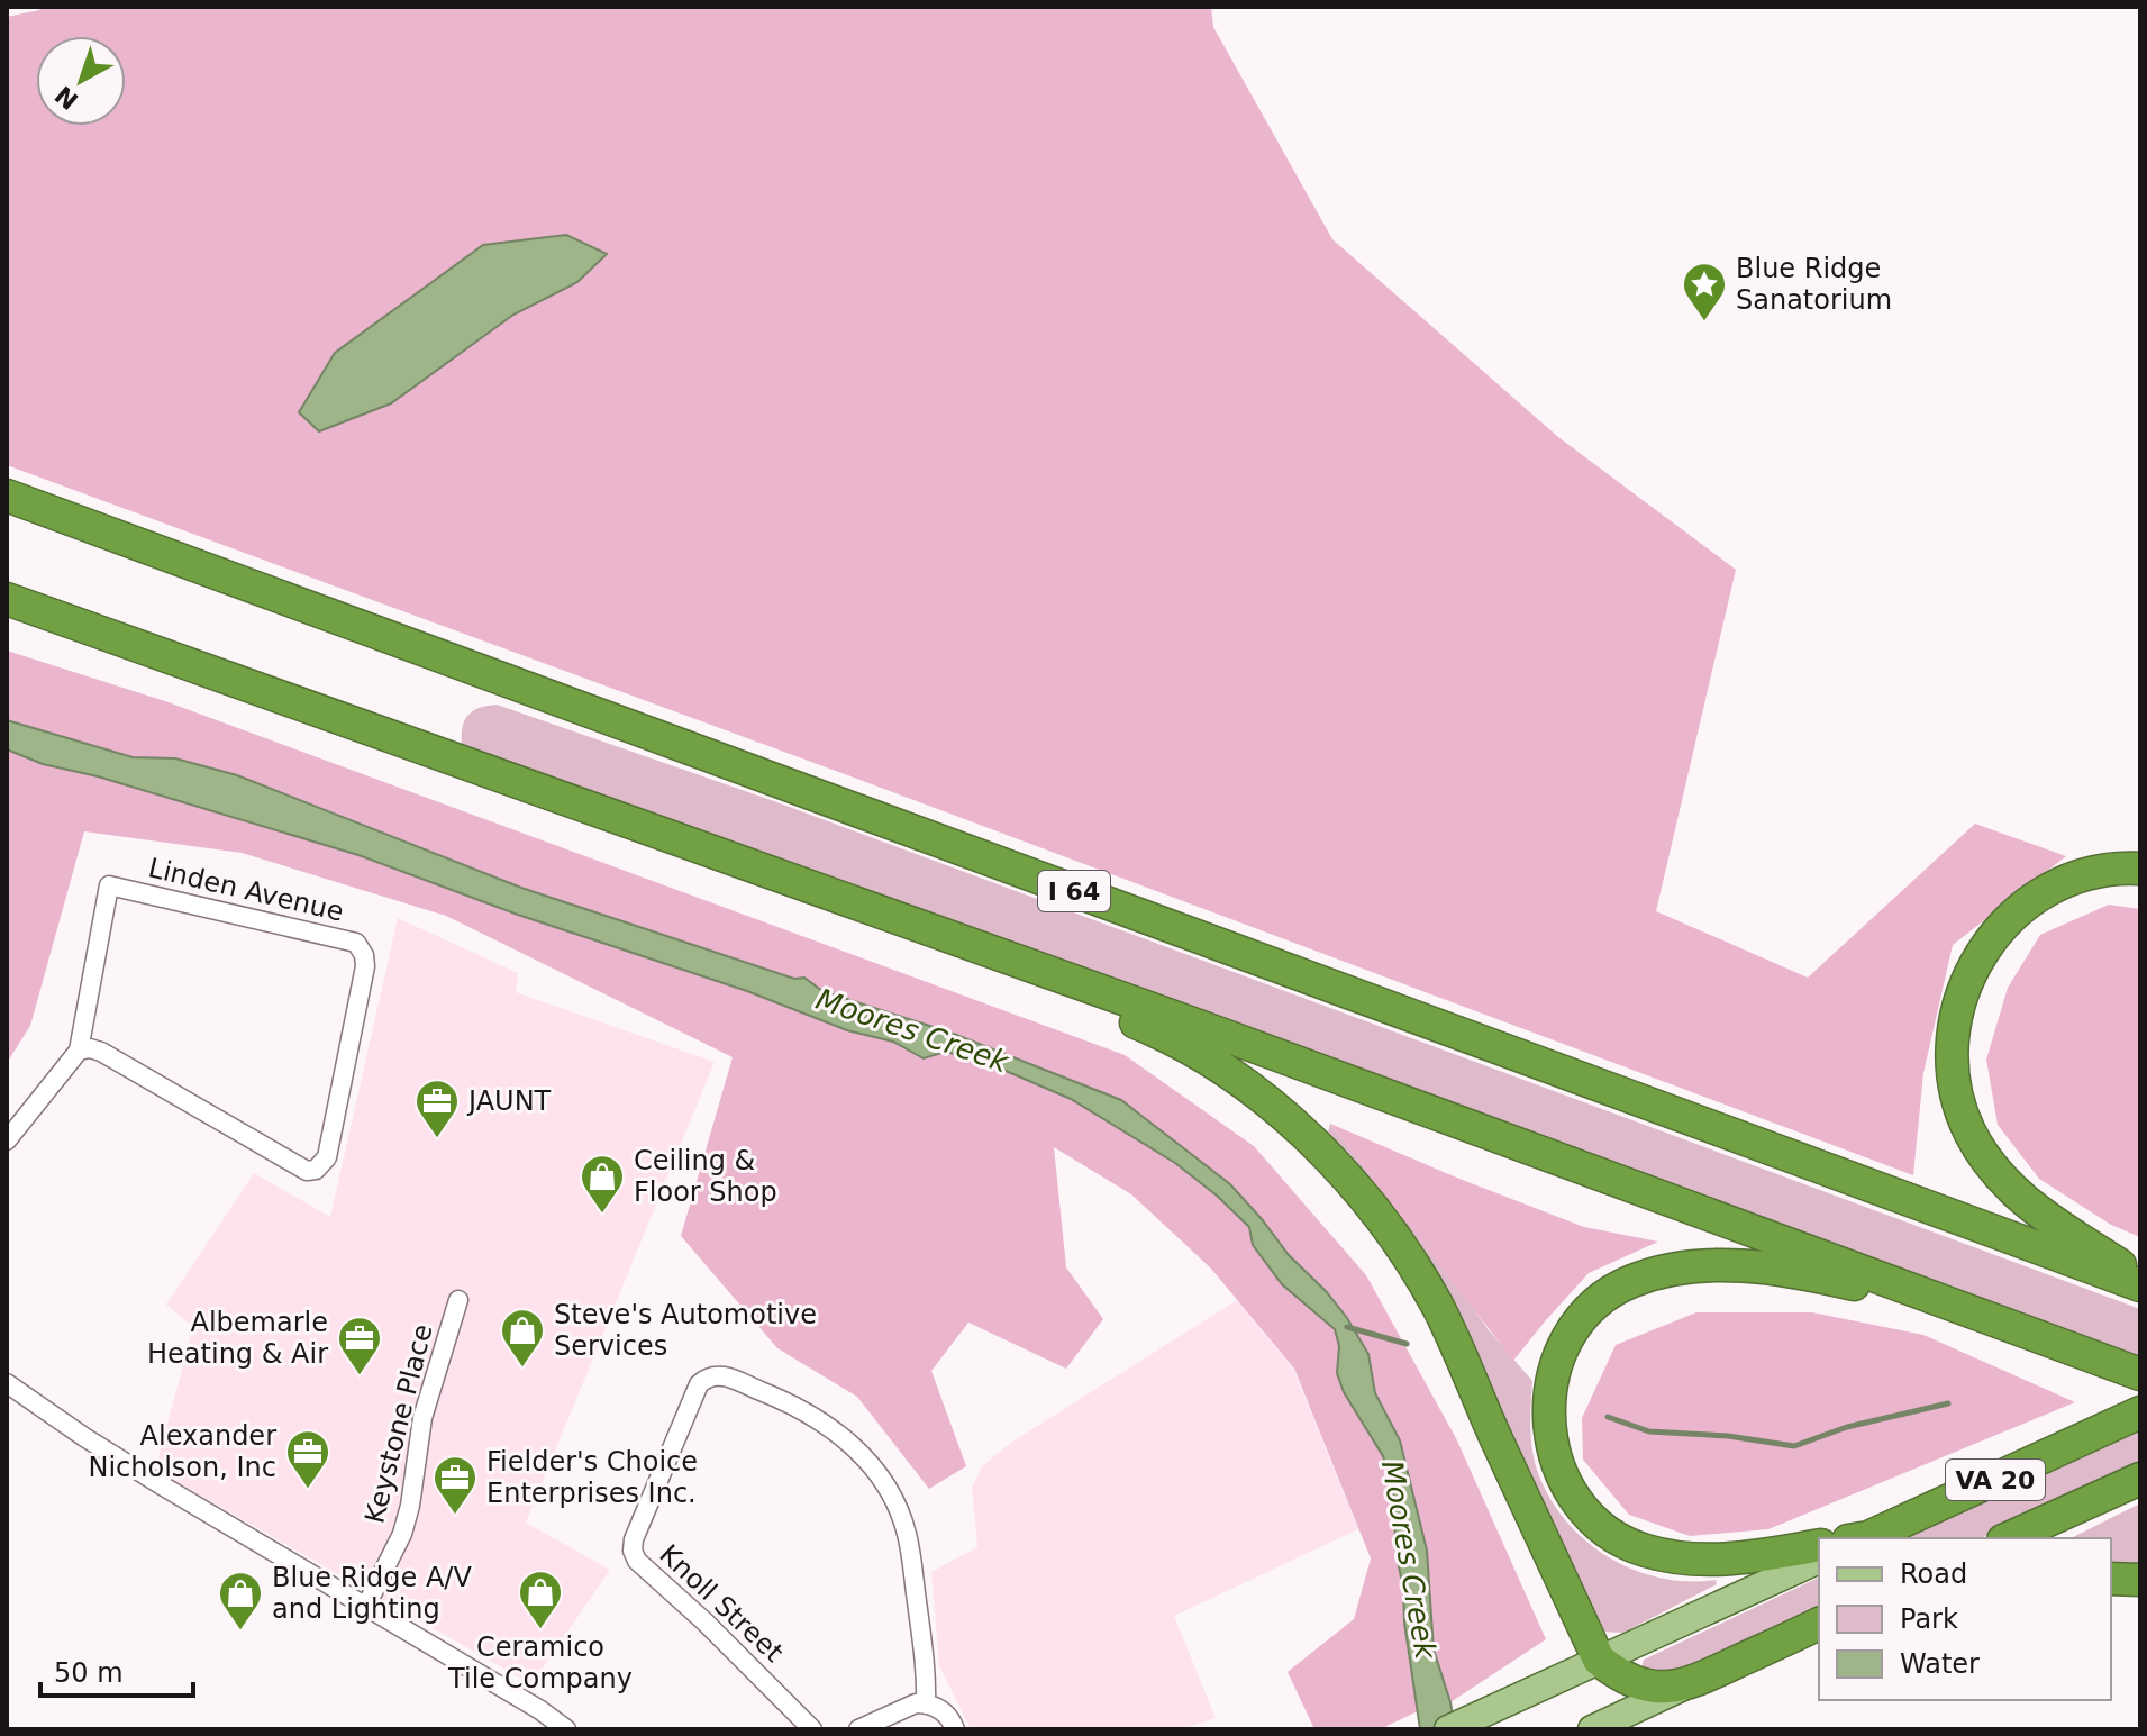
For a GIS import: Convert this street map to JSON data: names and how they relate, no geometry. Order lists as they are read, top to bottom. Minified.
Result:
{"streets":{"highway":["I 64","VA 20"],"street":["Linden Avenue","Keystone Place","Knoll Street"]},"water":["Moores Creek"],"places":{"place":["Blue Ridge Sanatorium"],"office":["JAUNT","Albemarle Heating & Air","Alexander Nicholson, Inc","Fielder's Choice Enterprises Inc."],"shop":["Ceiling & Floor Shop","Steve's Automotive Services","Ceramico Tile Company","Blue Ridge A/V and Lighting"]},"legend":["Road","Park","Water"],"scale_bar":"50 m","north":"bottom left"}
